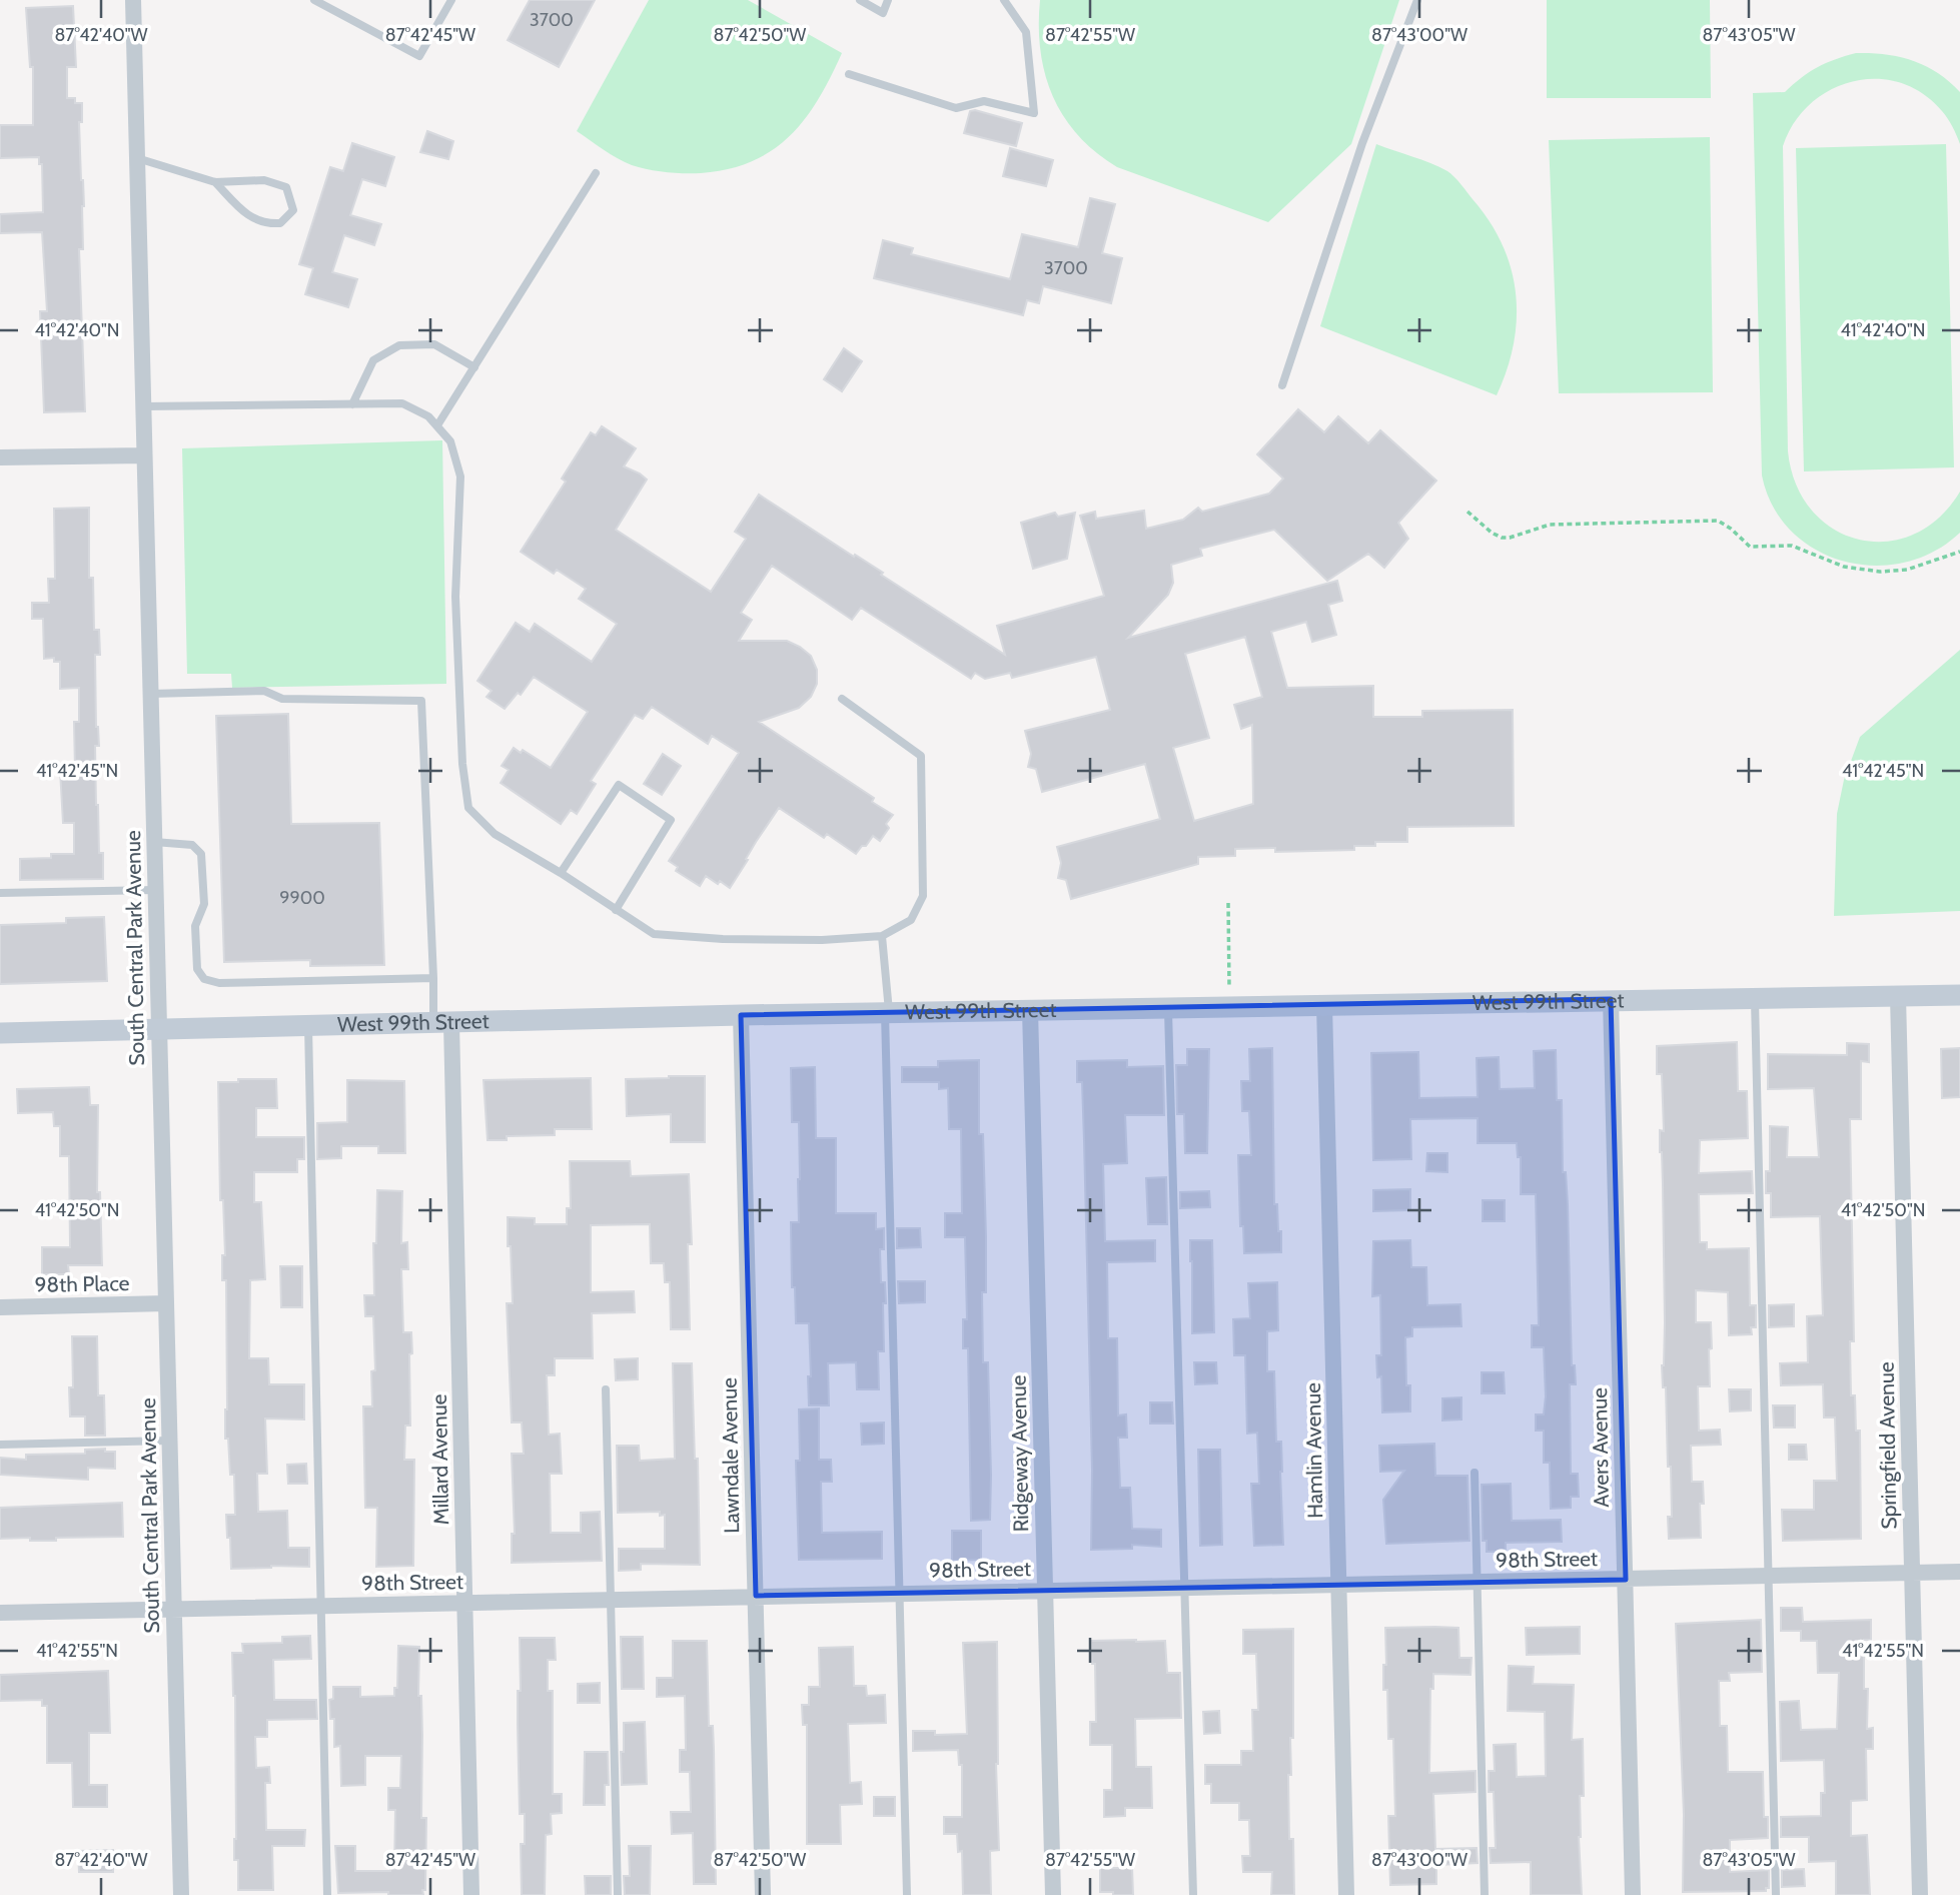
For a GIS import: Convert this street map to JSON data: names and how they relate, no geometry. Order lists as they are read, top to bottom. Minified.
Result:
{"streets":{"street":["South Central Park Avenue","West 99th Street","98th Place","Springfield Avenue","Avers Avenue","Hamlin Avenue","Ridgeway Avenue","Lawndale Avenue","Millard Avenue","98th Street"]},"crossings":[["South Central Park Avenue","West 99th Street"],["South Central Park Avenue","98th Place"],["South Central Park Avenue","98th Street"],["West 99th Street","Springfield Avenue"],["West 99th Street","Avers Avenue"],["West 99th Street","Hamlin Avenue"],["West 99th Street","Ridgeway Avenue"],["West 99th Street","Lawndale Avenue"],["West 99th Street","Millard Avenue"],["Springfield Avenue","98th Street"],["Avers Avenue","98th Street"],["Hamlin Avenue","98th Street"],["Ridgeway Avenue","98th Street"],["Lawndale Avenue","98th Street"],["Millard Avenue","98th Street"]],"house_numbers":["3700","3700","9900"],"coordinates":["87°42'40\"W","87°42'45\"W","87°42'50\"W","87°42'55\"W","87°43'00\"W","87°43'05\"W","41°42'40\"N","41°42'45\"N","41°42'50\"N","41°42'55\"N"]}
